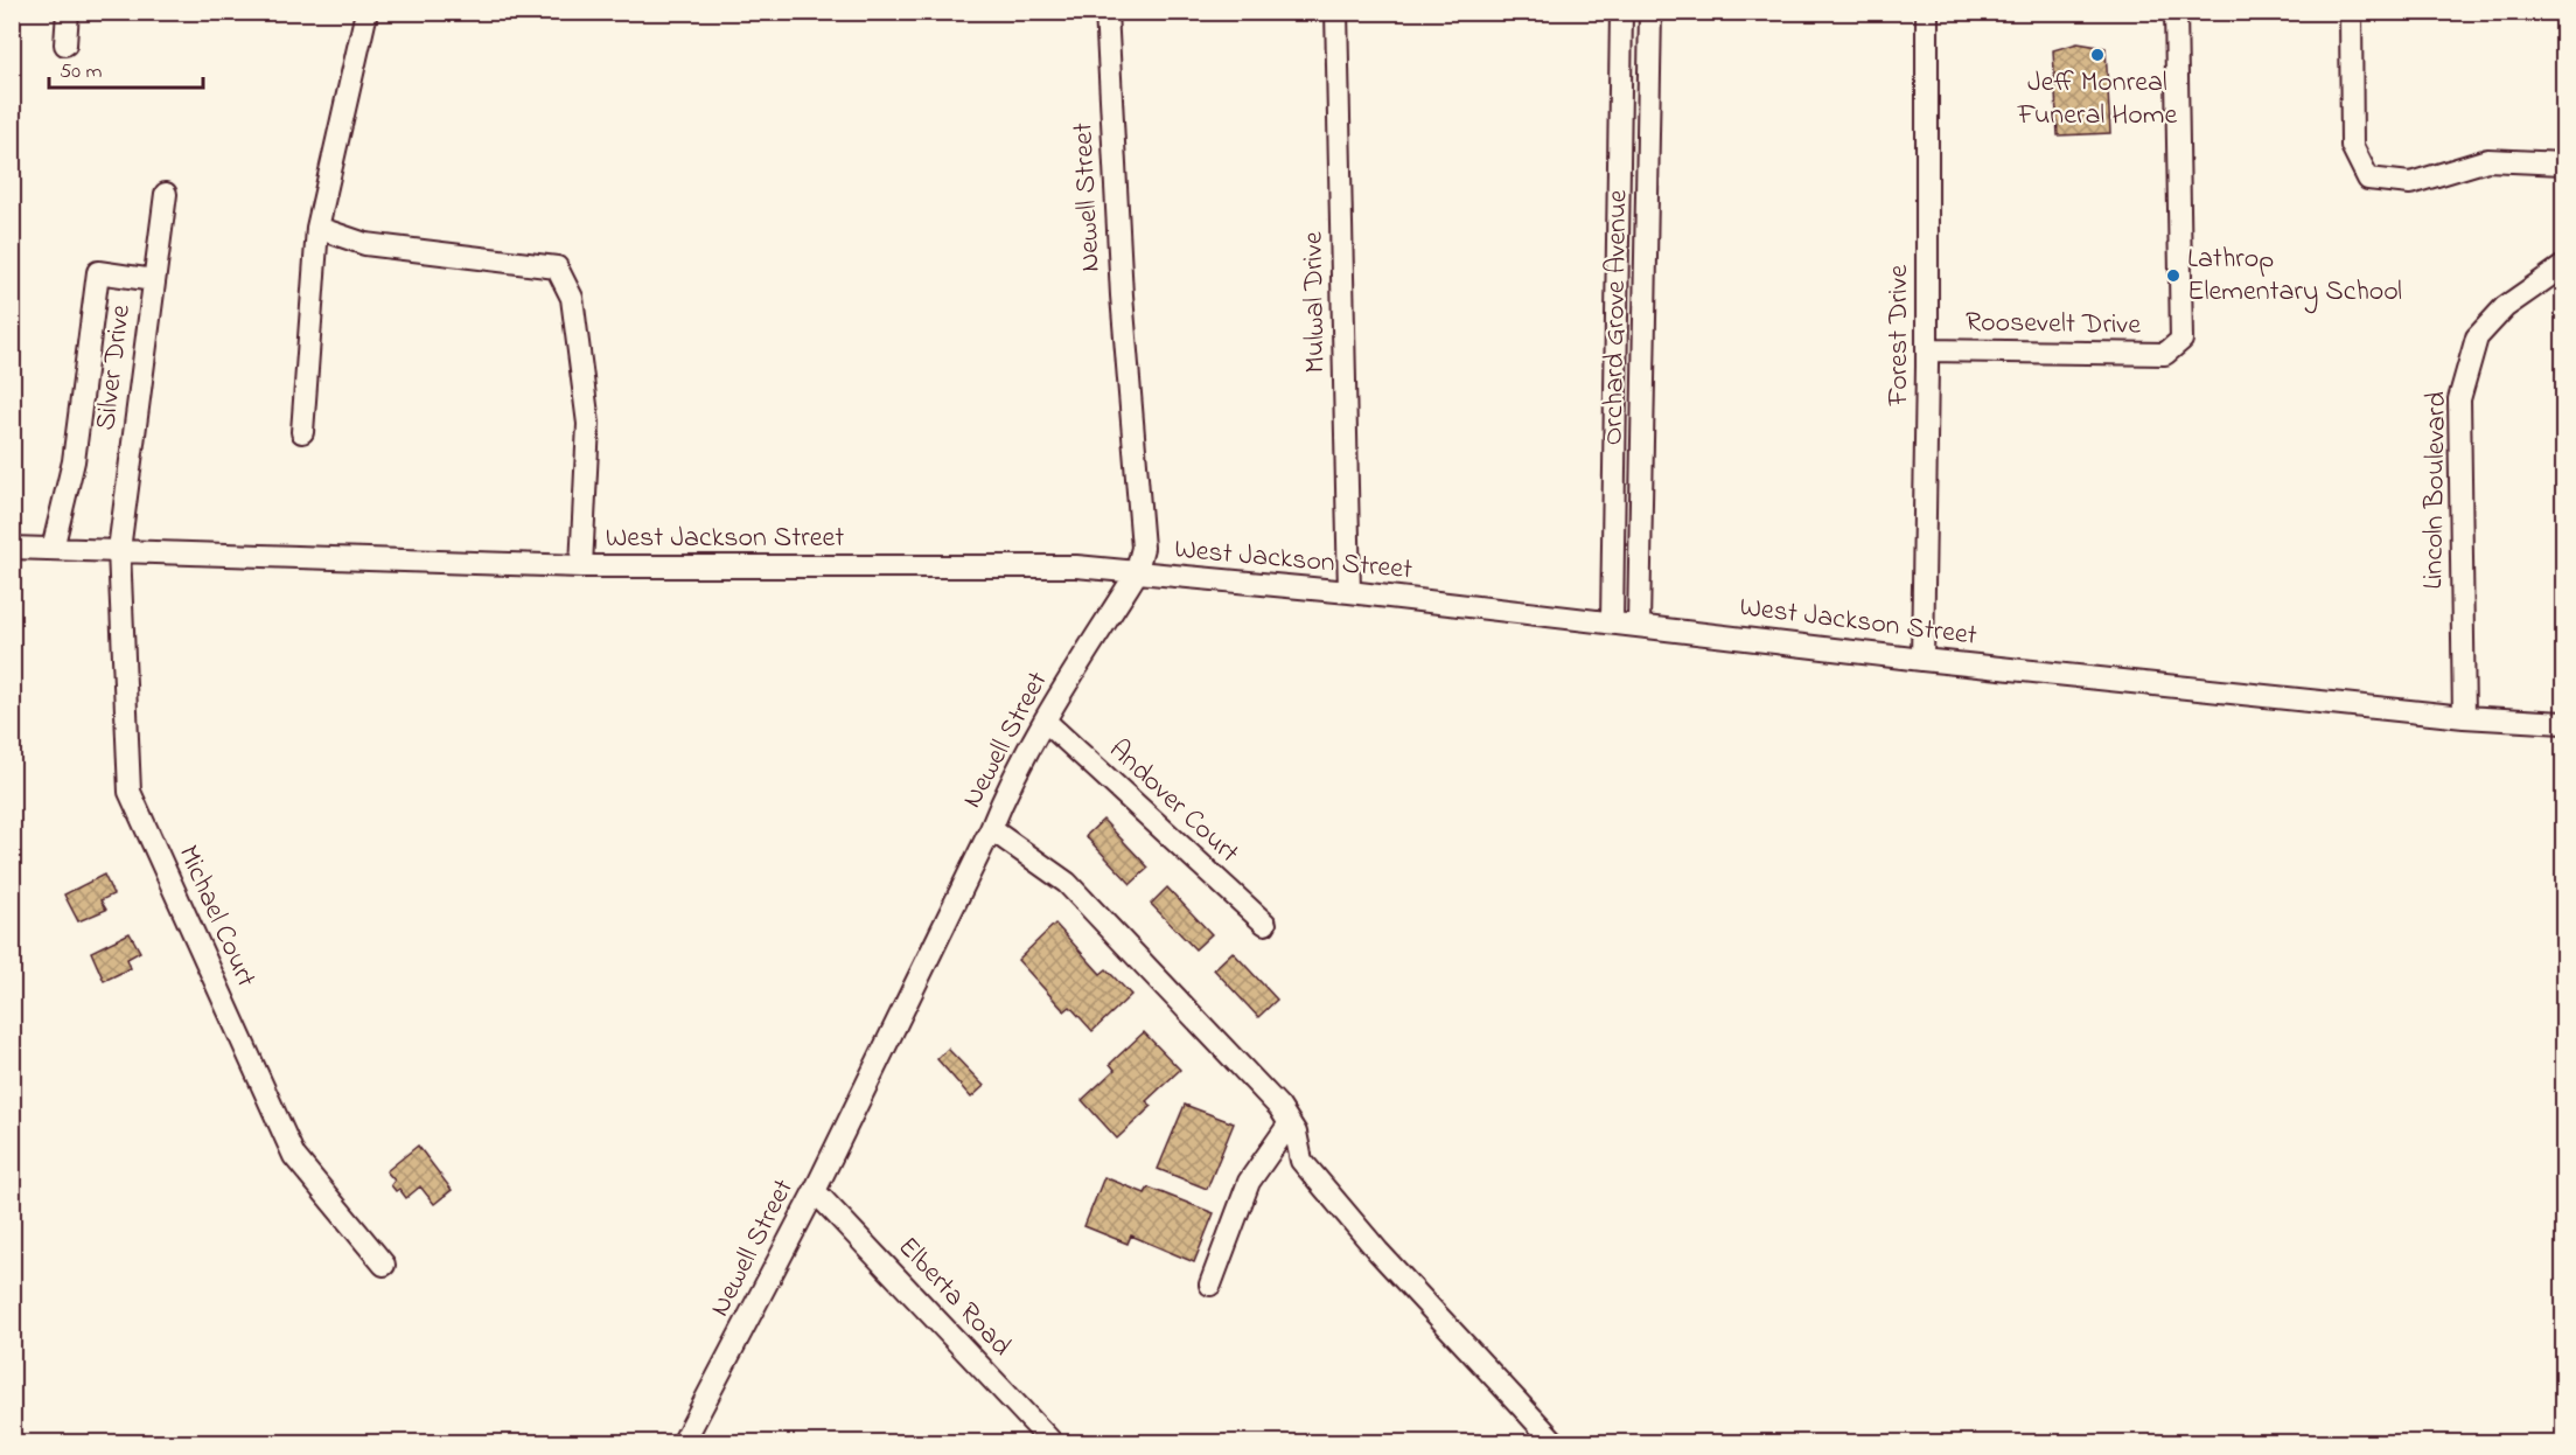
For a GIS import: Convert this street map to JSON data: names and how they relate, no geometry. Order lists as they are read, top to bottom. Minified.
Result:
{"streets":{"street":["Newell Street","Mulwal Drive","Orchard Grove Avenue","Roosevelt Drive","Forest Drive","Silver Drive","Lincoln Boulevard","West Jackson Street","Andover Court","Michael Court","Elberta Road"]},"crossings":[["Newell Street","West Jackson Street"],["Newell Street","Andover Court"],["Newell Street","Elberta Road"],["Mulwal Drive","West Jackson Street"],["Orchard Grove Avenue","West Jackson Street"],["Roosevelt Drive","Forest Drive"],["Forest Drive","West Jackson Street"],["Silver Drive","West Jackson Street"],["Silver Drive","Michael Court"],["Lincoln Boulevard","West Jackson Street"],["West Jackson Street","Michael Court"]],"places":["Jeff Monreal Funeral Home","Lathrop Elementary School"],"scale_bar":"50 m"}
